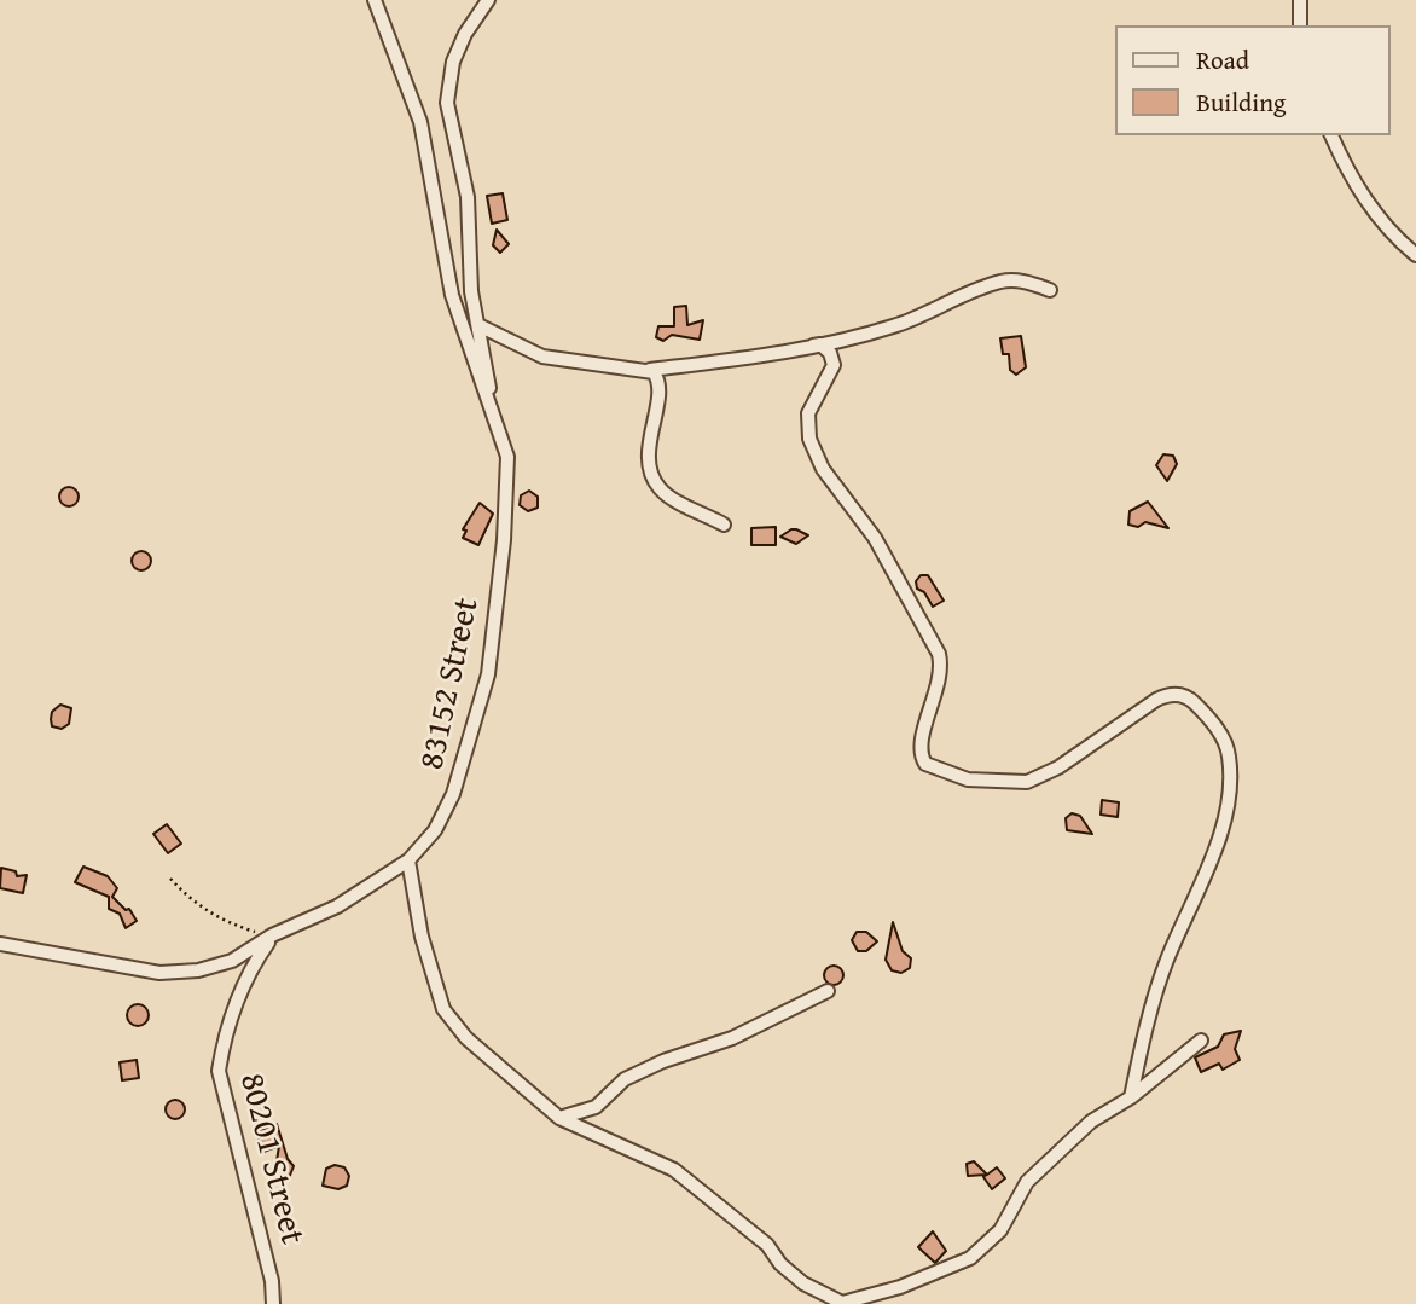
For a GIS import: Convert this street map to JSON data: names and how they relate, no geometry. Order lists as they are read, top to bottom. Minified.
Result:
{"streets":{"street":["83152 Street","80201 Street"]},"crossings":[["83152 Street","80201 Street"]],"legend":["Road","Building"]}
